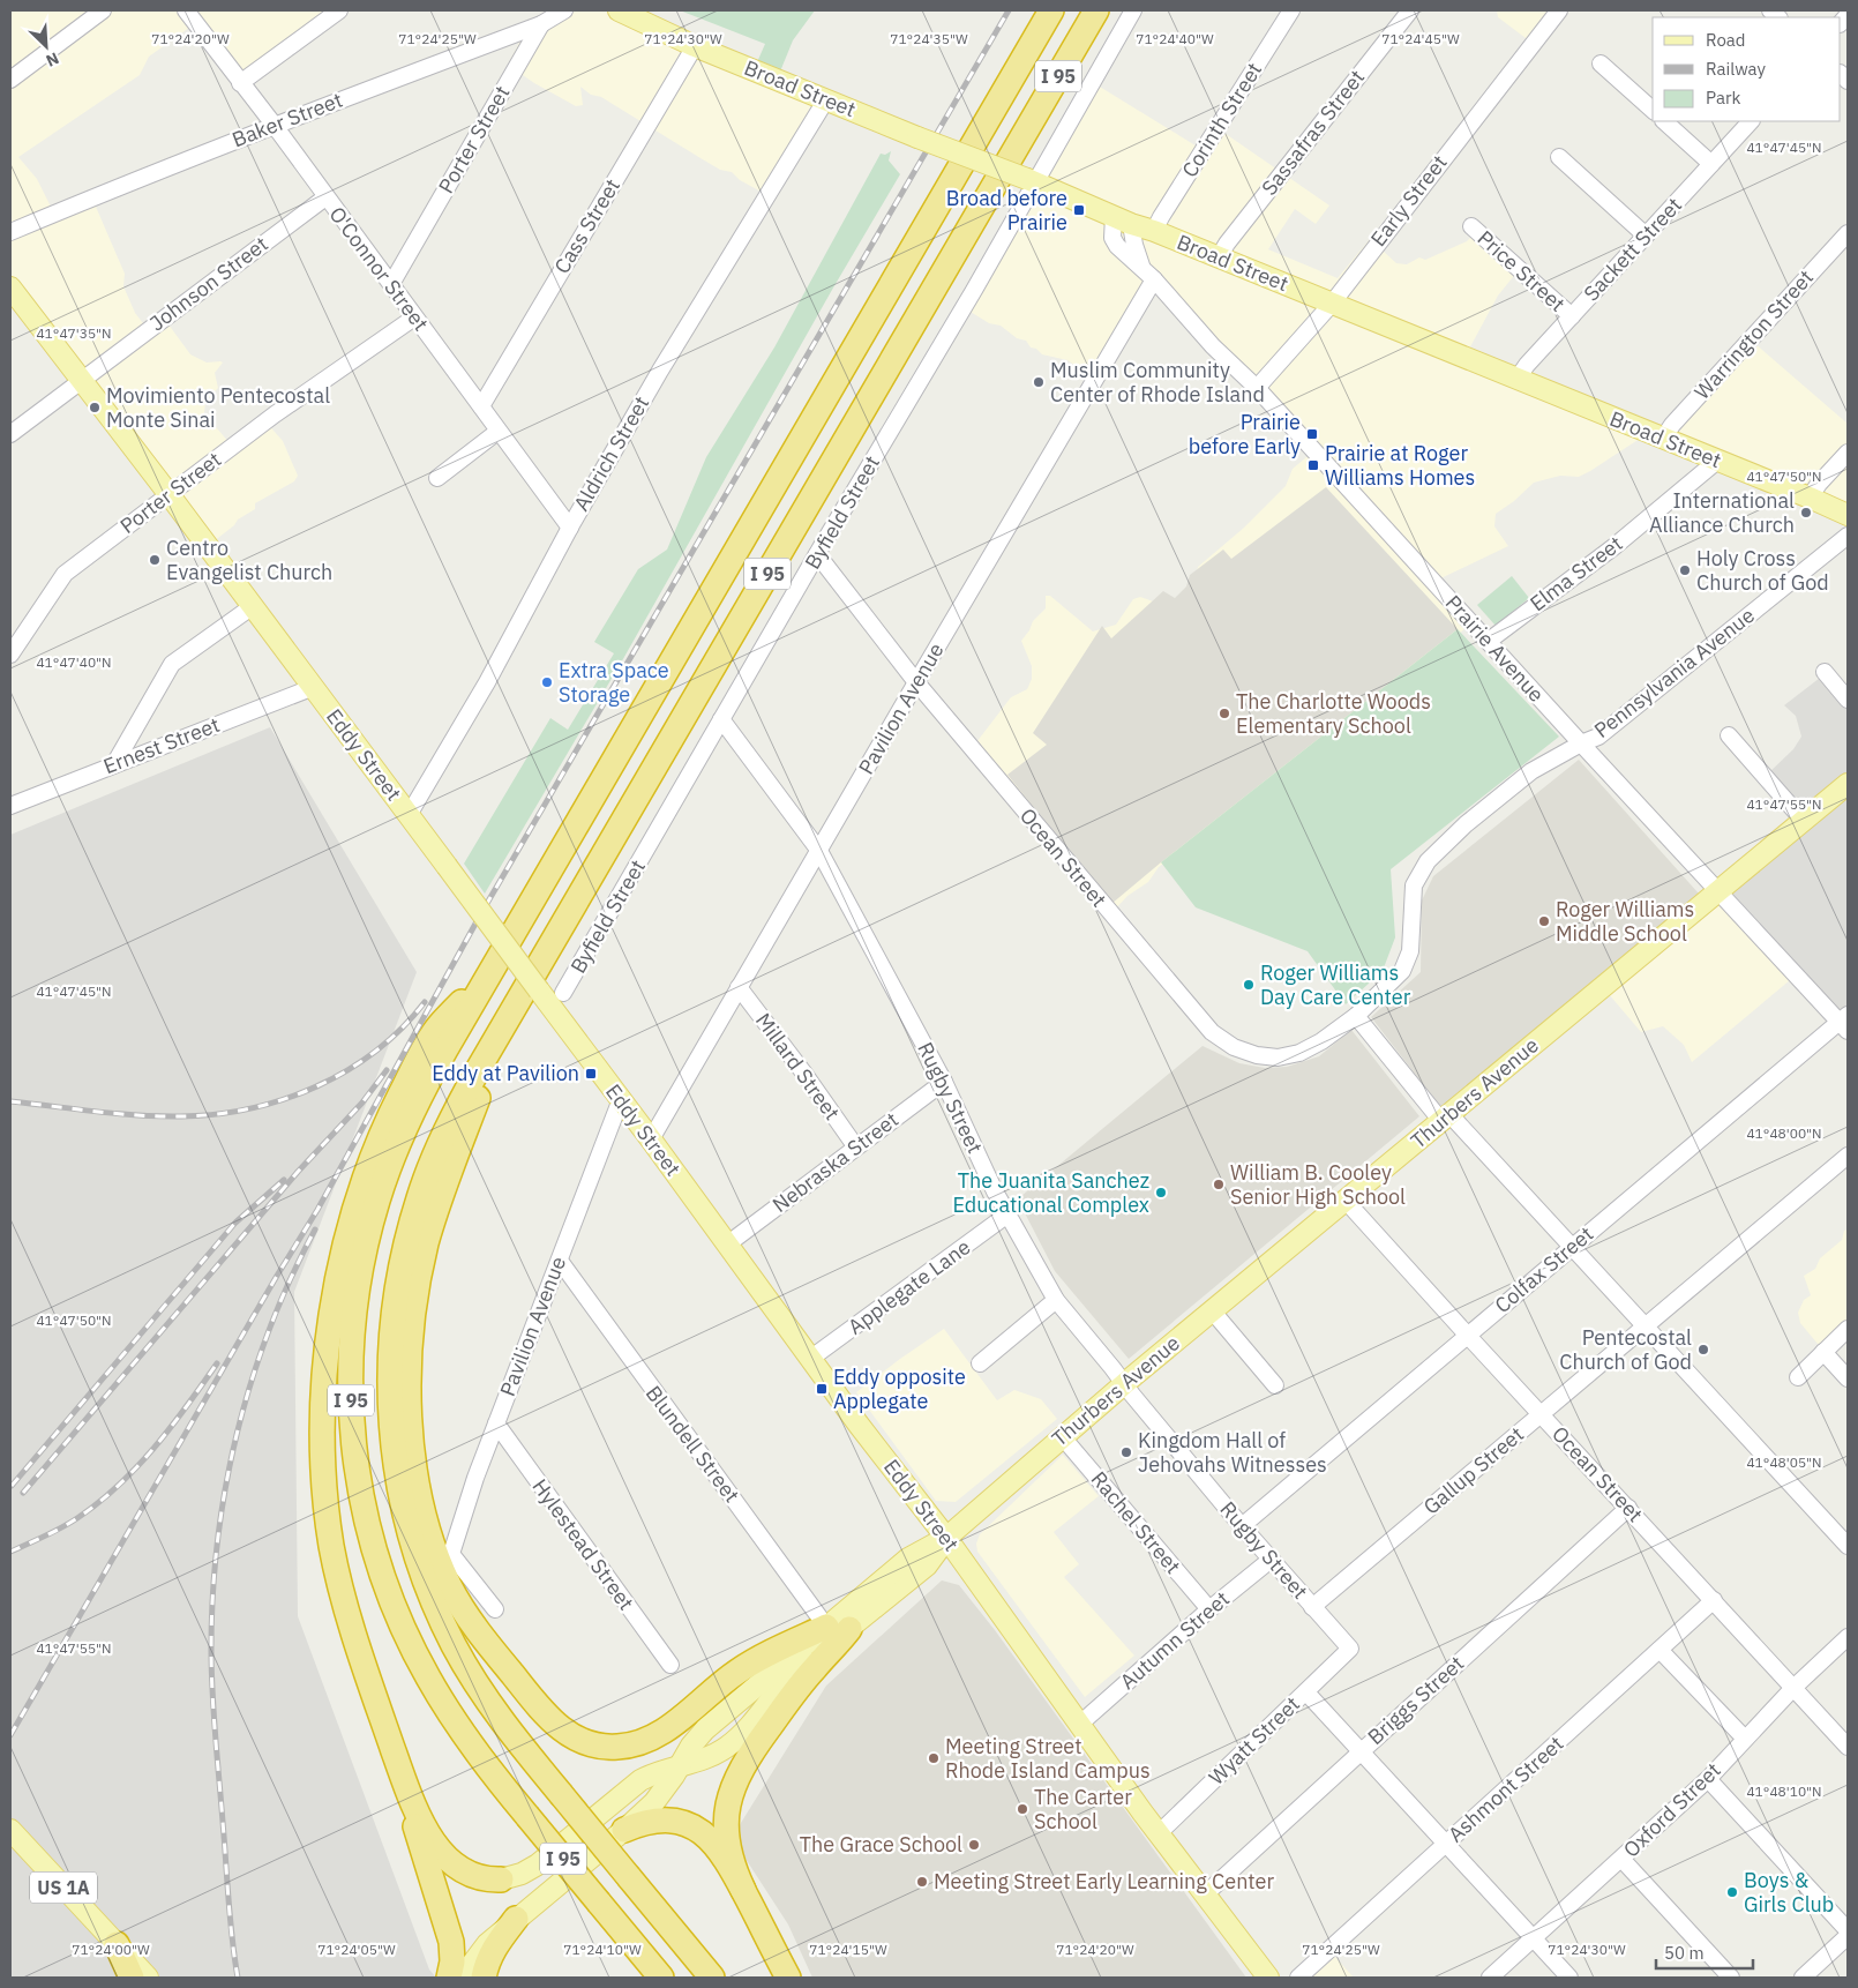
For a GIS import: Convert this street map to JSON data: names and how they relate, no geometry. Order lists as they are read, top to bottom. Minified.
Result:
{"streets":{"highway":["I 95"],"main road":["Broad Street","Eddy Street","Thurbers Avenue","US 1A"],"street":["Baker Street","Corinth Street","Sassafras Street","Porter Street","Early Street","Cass Street","Sackett Street","O'Connor Street","Price Street","Johnson Street","Warrington Street","Aldrich Street","Byfield Street","Elma Street","Prairie Avenue","Pennsylvania Avenue","Pavilion Avenue","Ernest Street","Ocean Street","Millard Street","Rugby Street","Nebraska Street","Colfax Street","Applegate Lane","Blundell Street","Gallup Street","Rachel Street","Hylestead Street","Autumn Street","Briggs Street","Wyatt Street","Ashmont Street","Oxford Street"]},"crossings":[["Broad Street","Corinth Street"],["Broad Street","Sassafras Street"],["Broad Street","Early Street"],["Broad Street","Cass Street"],["Broad Street","Sackett Street"],["Broad Street","Warrington Street"],["Broad Street","Aldrich Street"],["Broad Street","Byfield Street"],["Broad Street","Elma Street"],["Broad Street","Prairie Avenue"],["Baker Street","Porter Street"],["Baker Street","O'Connor Street"],["Porter Street","O'Connor Street"],["Porter Street","Eddy Street"],["Early Street","Prairie Avenue"],["Cass Street","O'Connor Street"],["Sackett Street","Price Street"],["O'Connor Street","Johnson Street"],["O'Connor Street","Aldrich Street"],["Johnson Street","Eddy Street"],["Aldrich Street","Eddy Street"],["Byfield Street","Ocean Street"],["Byfield Street","Rugby Street"],["Elma Street","Prairie Avenue"],["Prairie Avenue","Pennsylvania Avenue"],["Prairie Avenue","Pavilion Avenue"],["Prairie Avenue","Thurbers Avenue"],["Prairie Avenue","Colfax Street"],["Pennsylvania Avenue","Ocean Street"],["Pavilion Avenue","Eddy Street"],["Pavilion Avenue","Ocean Street"],["Pavilion Avenue","Millard Street"],["Pavilion Avenue","Rugby Street"],["Pavilion Avenue","Blundell Street"],["Pavilion Avenue","Hylestead Street"],["Ernest Street","Eddy Street"],["Eddy Street","Thurbers Avenue"],["Eddy Street","Nebraska Street"],["Eddy Street","Applegate Lane"],["Eddy Street","Autumn Street"],["Eddy Street","Briggs Street"],["Eddy Street","Wyatt Street"],["Ocean Street","Thurbers Avenue"],["Ocean Street","Colfax Street"],["Ocean Street","Gallup Street"],["Ocean Street","Briggs Street"],["Ocean Street","Ashmont Street"],["Ocean Street","Oxford Street"],["Millard Street","Nebraska Street"],["Thurbers Avenue","Rugby Street"],["Thurbers Avenue","Blundell Street"],["Thurbers Avenue","Rachel Street"],["Rugby Street","Nebraska Street"],["Rugby Street","Colfax Street"],["Rugby Street","Applegate Lane"],["Rugby Street","Gallup Street"],["Rugby Street","Autumn Street"],["Rugby Street","Wyatt Street"],["Rachel Street","Autumn Street"]],"places":{"transit":["Broad before Prairie","Prairie before Early","Prairie at Roger Williams Homes","Eddy at Pavilion","Eddy opposite Applegate"],"other":["Muslim Community Center of Rhode Island","Movimiento Pentecostal Monte Sinai","International Alliance Church","Centro Evangelist Church","Holy Cross Church of God","Extra Space Storage","The Charlotte Woods Elementary School","Roger Williams Middle School","Roger Williams Day Care Center","William B. Cooley Senior High School","The Juanita Sanchez Educational Complex","Pentecostal Church of God","Kingdom Hall of Jehovahs Witnesses","Meeting Street Rhode Island Campus","The Carter School","The Grace School","Meeting Street Early Learning Center","Boys & Girls Club"]},"legend":["Road","Railway","Park"],"scale_bar":"50 m","north":"bottom right","coordinates":["71°24'20\"W","71°24'25\"W","71°24'30\"W","71°24'35\"W","71°24'40\"W","71°24'45\"W","41°47'45\"N","41°47'35\"N","41°47'50\"N","41°47'40\"N","41°47'55\"N","41°48'00\"N","41°48'05\"N","41°48'10\"N","71°24'00\"W","71°24'05\"W","71°24'10\"W","71°24'15\"W"]}
